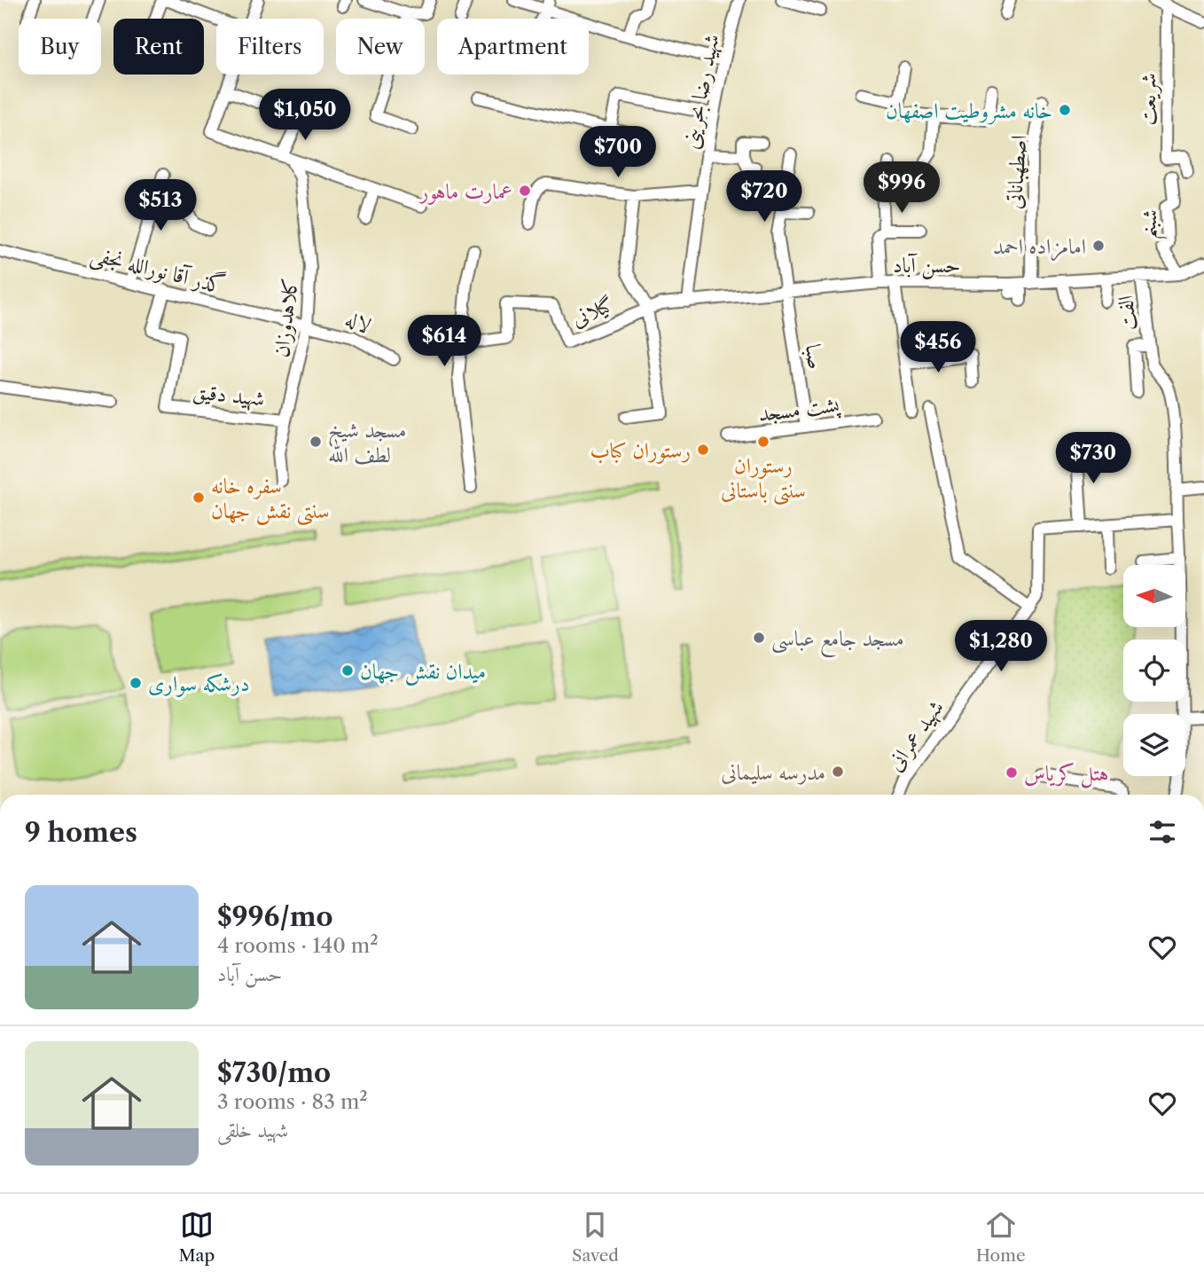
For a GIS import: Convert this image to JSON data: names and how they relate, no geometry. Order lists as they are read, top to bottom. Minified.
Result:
{"streets":{"street":["شهید رضا بحرینی","شریعت","اصطهباناتی","شبنم","حسن آباد","گذر آقا نورالله نجفی","گیلانی","الفت","کلاهدوزان","لاله","صبا","شهید دقیق","پشت مسجد","شهید عمرانی"]},"crossings":[["شهید رضا بحرینی","حسن آباد"],["اصطهباناتی","حسن آباد"],["شبنم","حسن آباد"],["حسن آباد","گیلانی"],["حسن آباد","الفت"],["حسن آباد","صبا"],["گذر آقا نورالله نجفی","کلاهدوزان"],["گذر آقا نورالله نجفی","لاله"],["گذر آقا نورالله نجفی","شهید دقیق"],["کلاهدوزان","لاله"],["کلاهدوزان","شهید دقیق"],["صبا","پشت مسجد"]],"places":["خانه مشروطیت اصفهان","عمارت ماهور","امامزاده احمد","مسجد شیخ لطف الله","رستوران سنتی باستانی","رستوران کباب","سفره خانه سنتی نقش جهان","مسجد جامع عباسی","میدان نقش جهان","درشکه سواری","مدرسه سلیمانی","هتل کریاس"],"north":"left","page":{"chip":["Buy","Rent","Filters","New","Apartment"],"price":["$1,050","$700","$996","$720","$513","$614","$456","$730","$1,280"],"heading":"9 homes","list":[{"name":"$996/mo","note":"4 rooms · 140 m² · حسن آباد"},{"name":"$730/mo","note":"3 rooms · 83 m² · شهید خلقی"}],"tabs":["Map","Saved","Home"]}}
